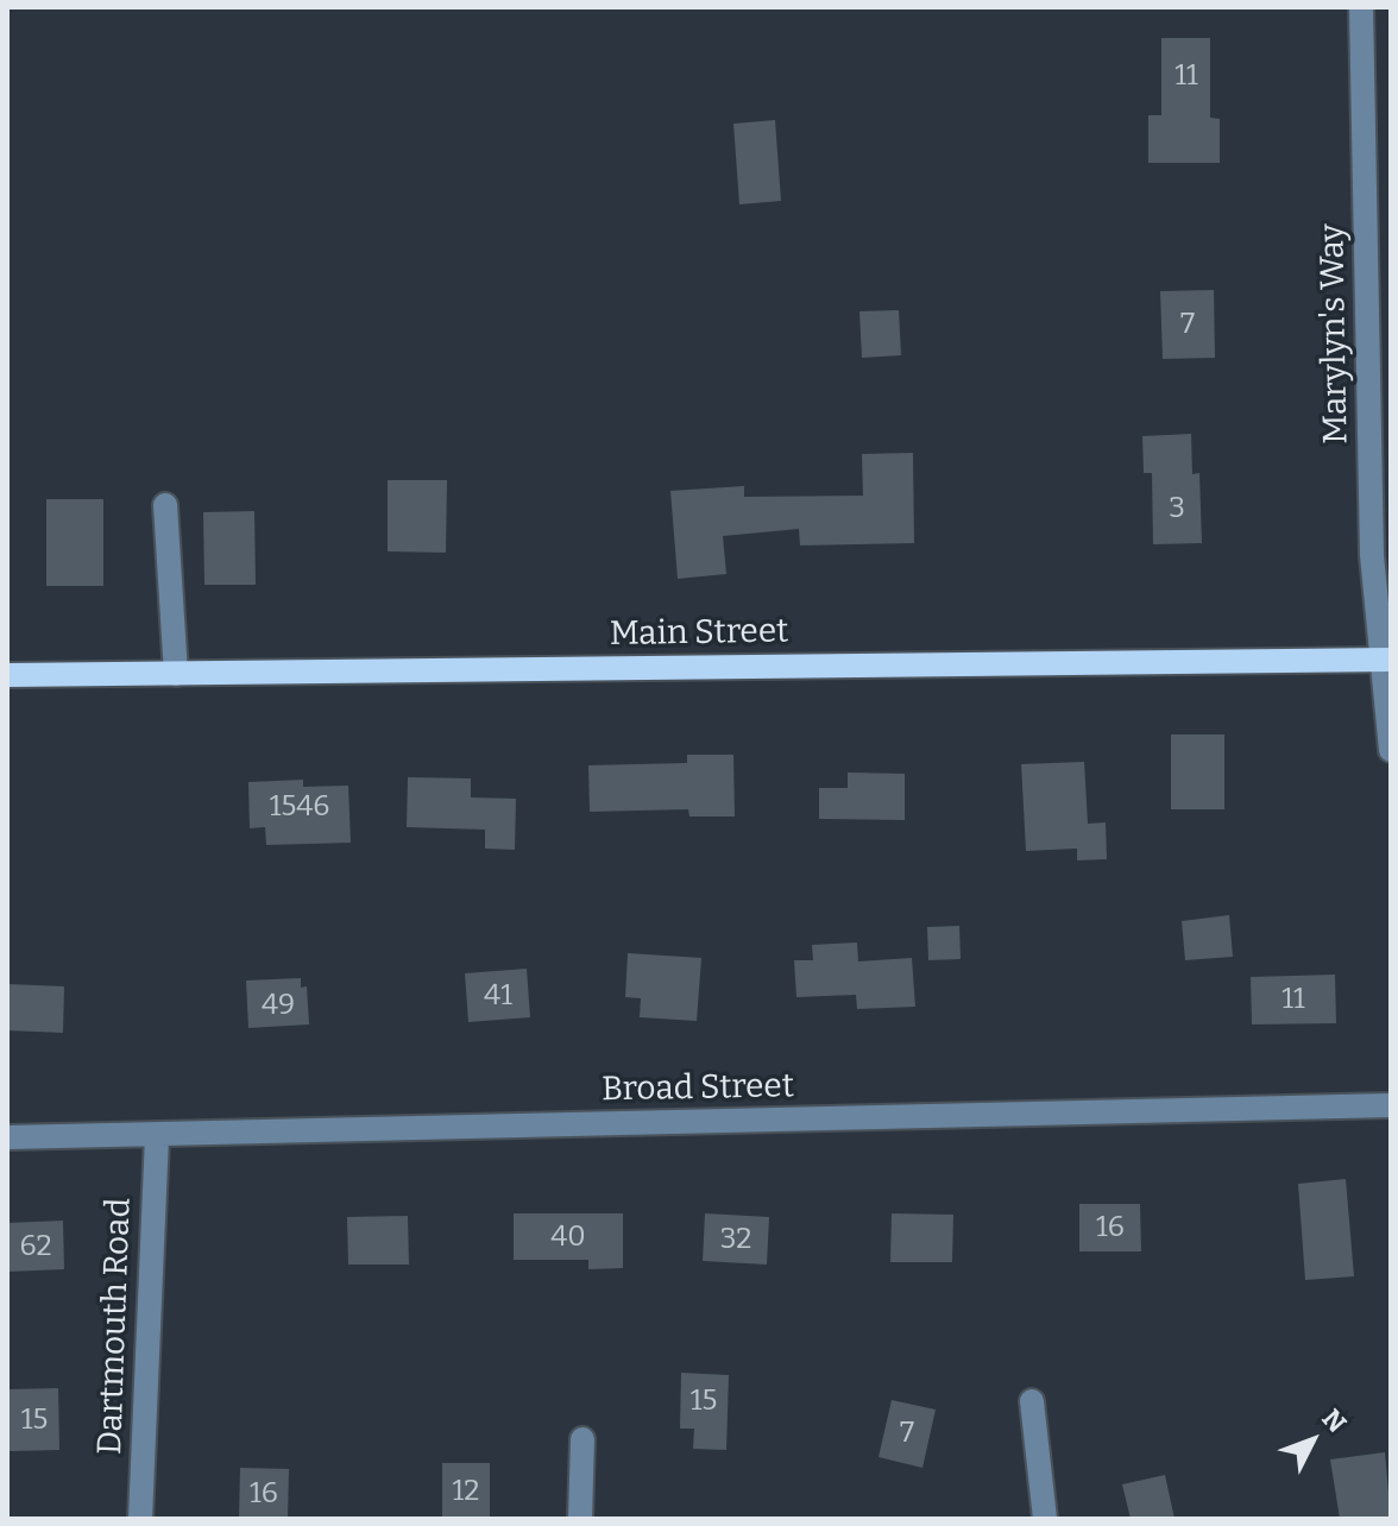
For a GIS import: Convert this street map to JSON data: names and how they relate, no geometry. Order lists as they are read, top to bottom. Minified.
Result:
{"streets":{"main road":["Main Street"],"street":["Marylyn's Way","Broad Street","Dartmouth Road"]},"crossings":[["Marylyn's Way","Main Street"],["Broad Street","Dartmouth Road"]],"house_numbers":["11","7","3","1546","41","11","49","16","40","32","62","15","15","7","12","16"],"north":"top right"}
